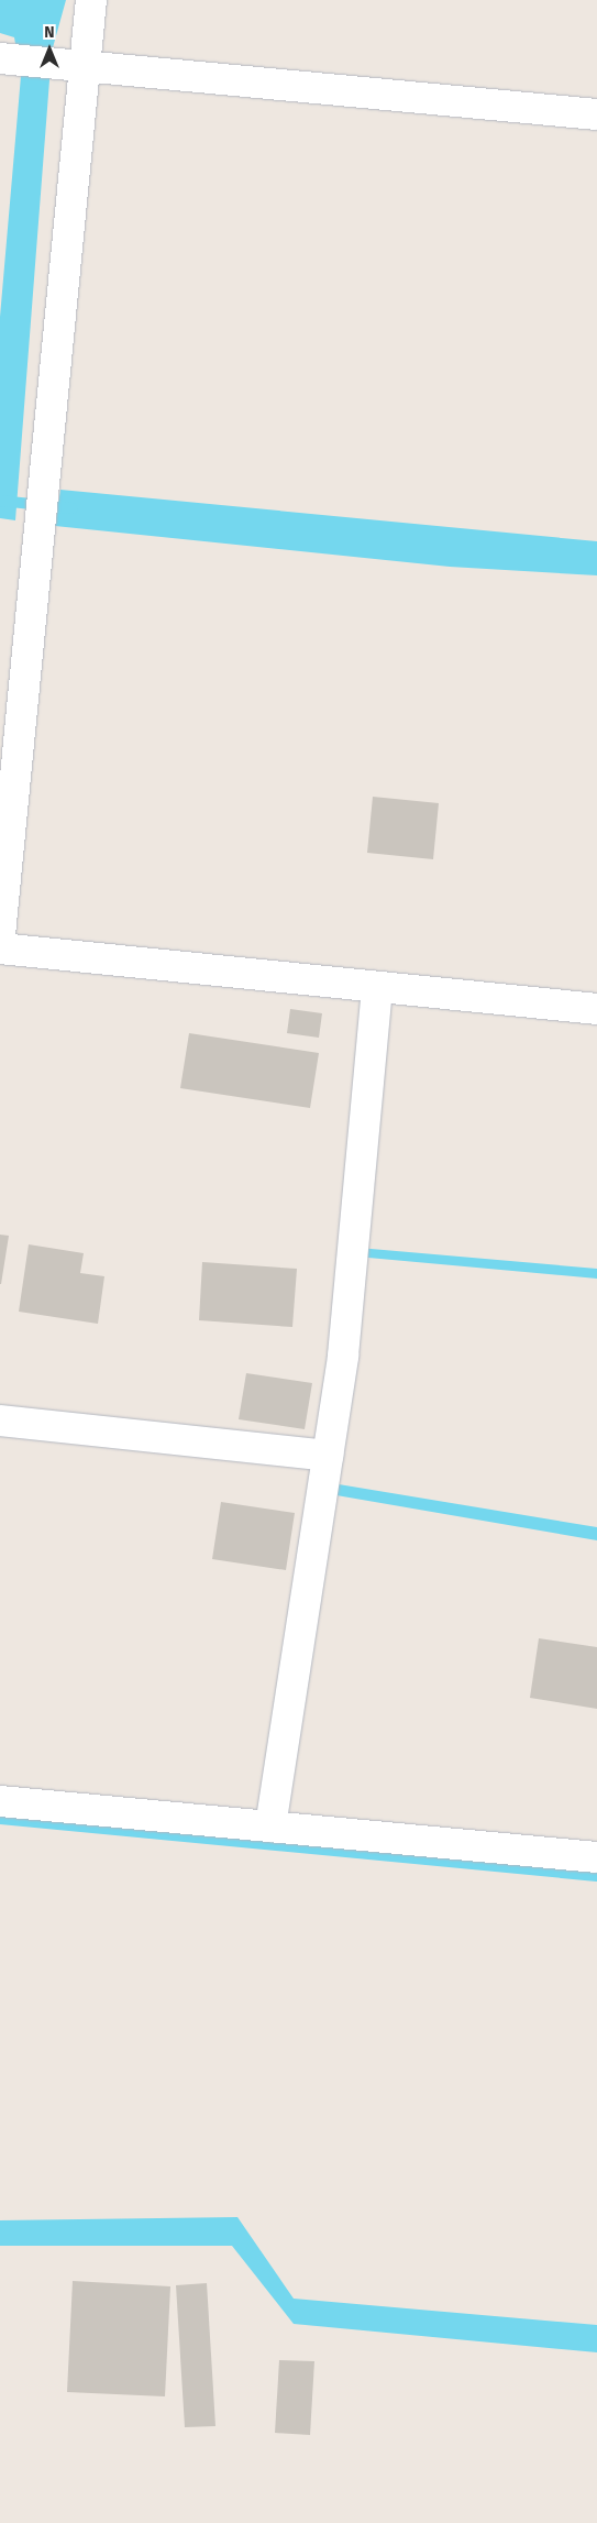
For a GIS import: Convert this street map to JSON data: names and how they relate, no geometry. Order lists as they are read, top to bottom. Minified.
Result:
{"north":"top"}
